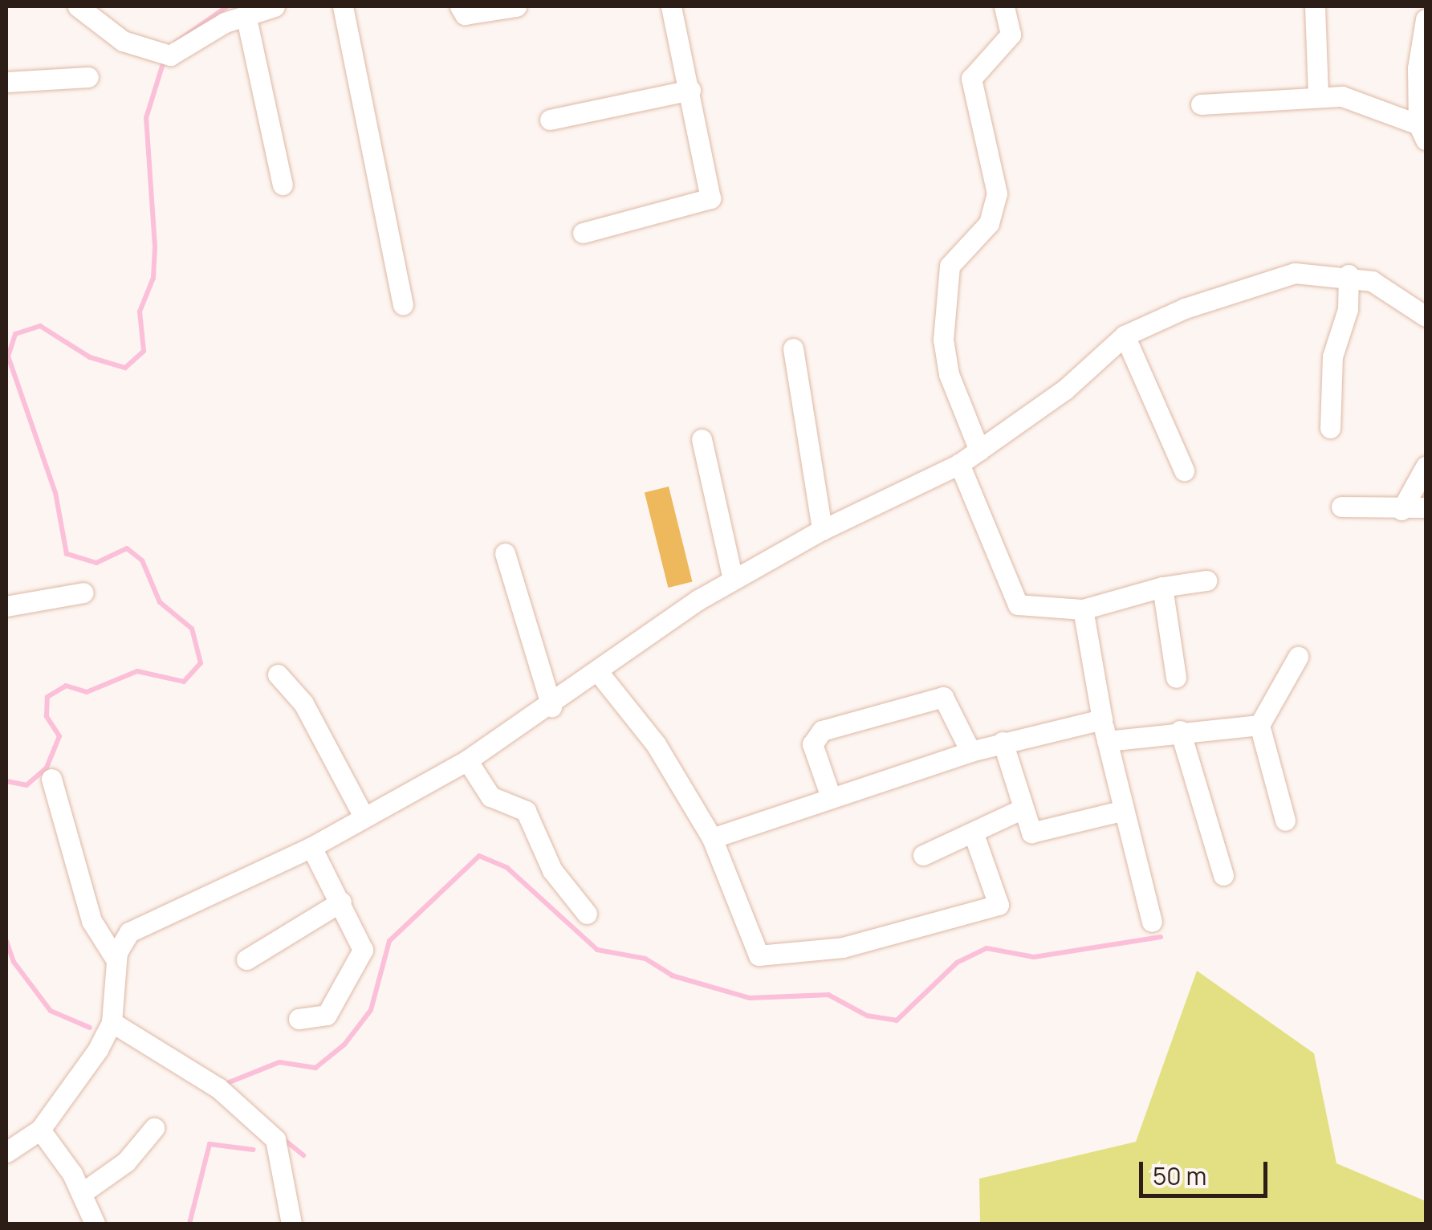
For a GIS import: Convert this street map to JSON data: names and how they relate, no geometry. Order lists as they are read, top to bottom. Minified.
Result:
{"scale_bar":"50 m"}
